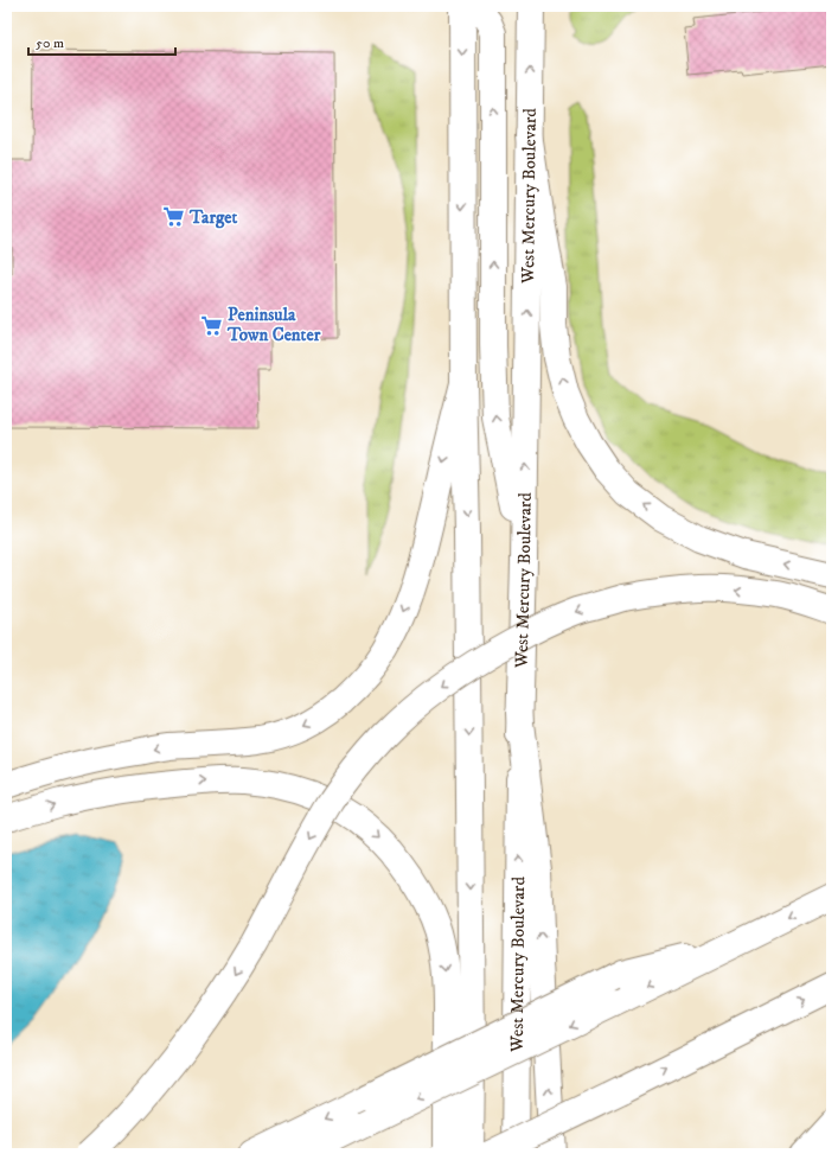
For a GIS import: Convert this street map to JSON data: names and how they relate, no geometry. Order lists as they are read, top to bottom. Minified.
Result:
{"streets":{"main road":["West Mercury Boulevard"]},"places":{"supermarket":["Target","Peninsula Town Center"]},"scale_bar":"50 m"}
